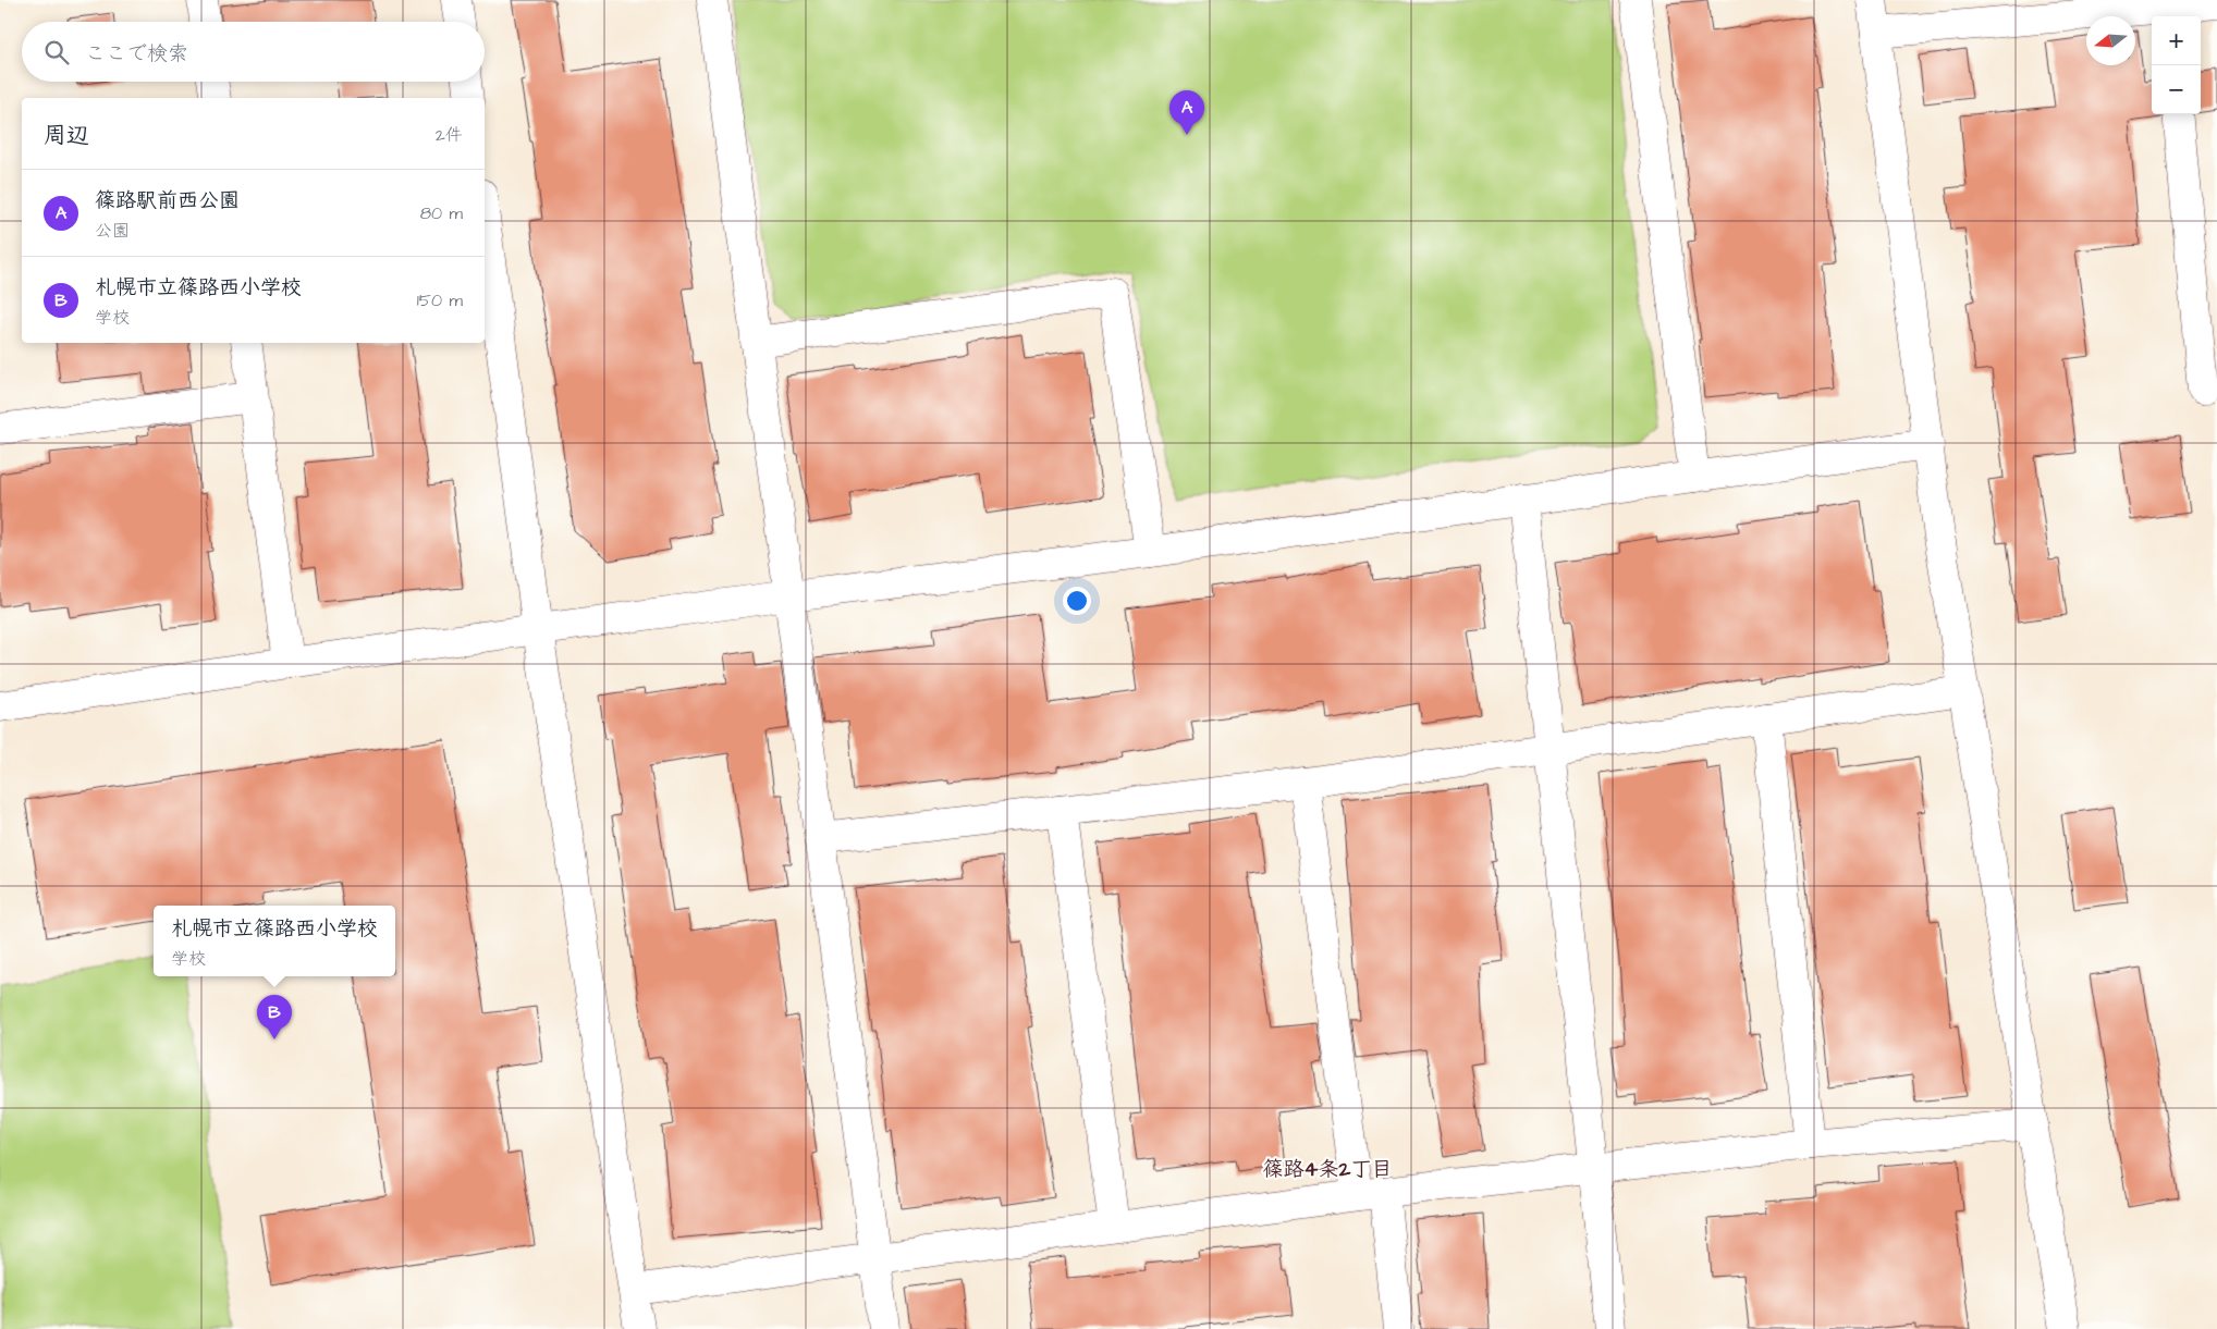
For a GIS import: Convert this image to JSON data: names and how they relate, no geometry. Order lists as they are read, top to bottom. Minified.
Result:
{"districts":["篠路4条2丁目"],"north":"left","page":{"map_buttons":["+","−"],"search":"ここで検索","pins":["A","B"],"heading":["周辺","2件"],"list":[{"mark":"A","name":"篠路駅前西公園","note":"公園","value":"80 m"},{"mark":"B","name":"札幌市立篠路西小学校","note":"学校","value":"150 m"}],"popup":["札幌市立篠路西小学校","学校"]}}
